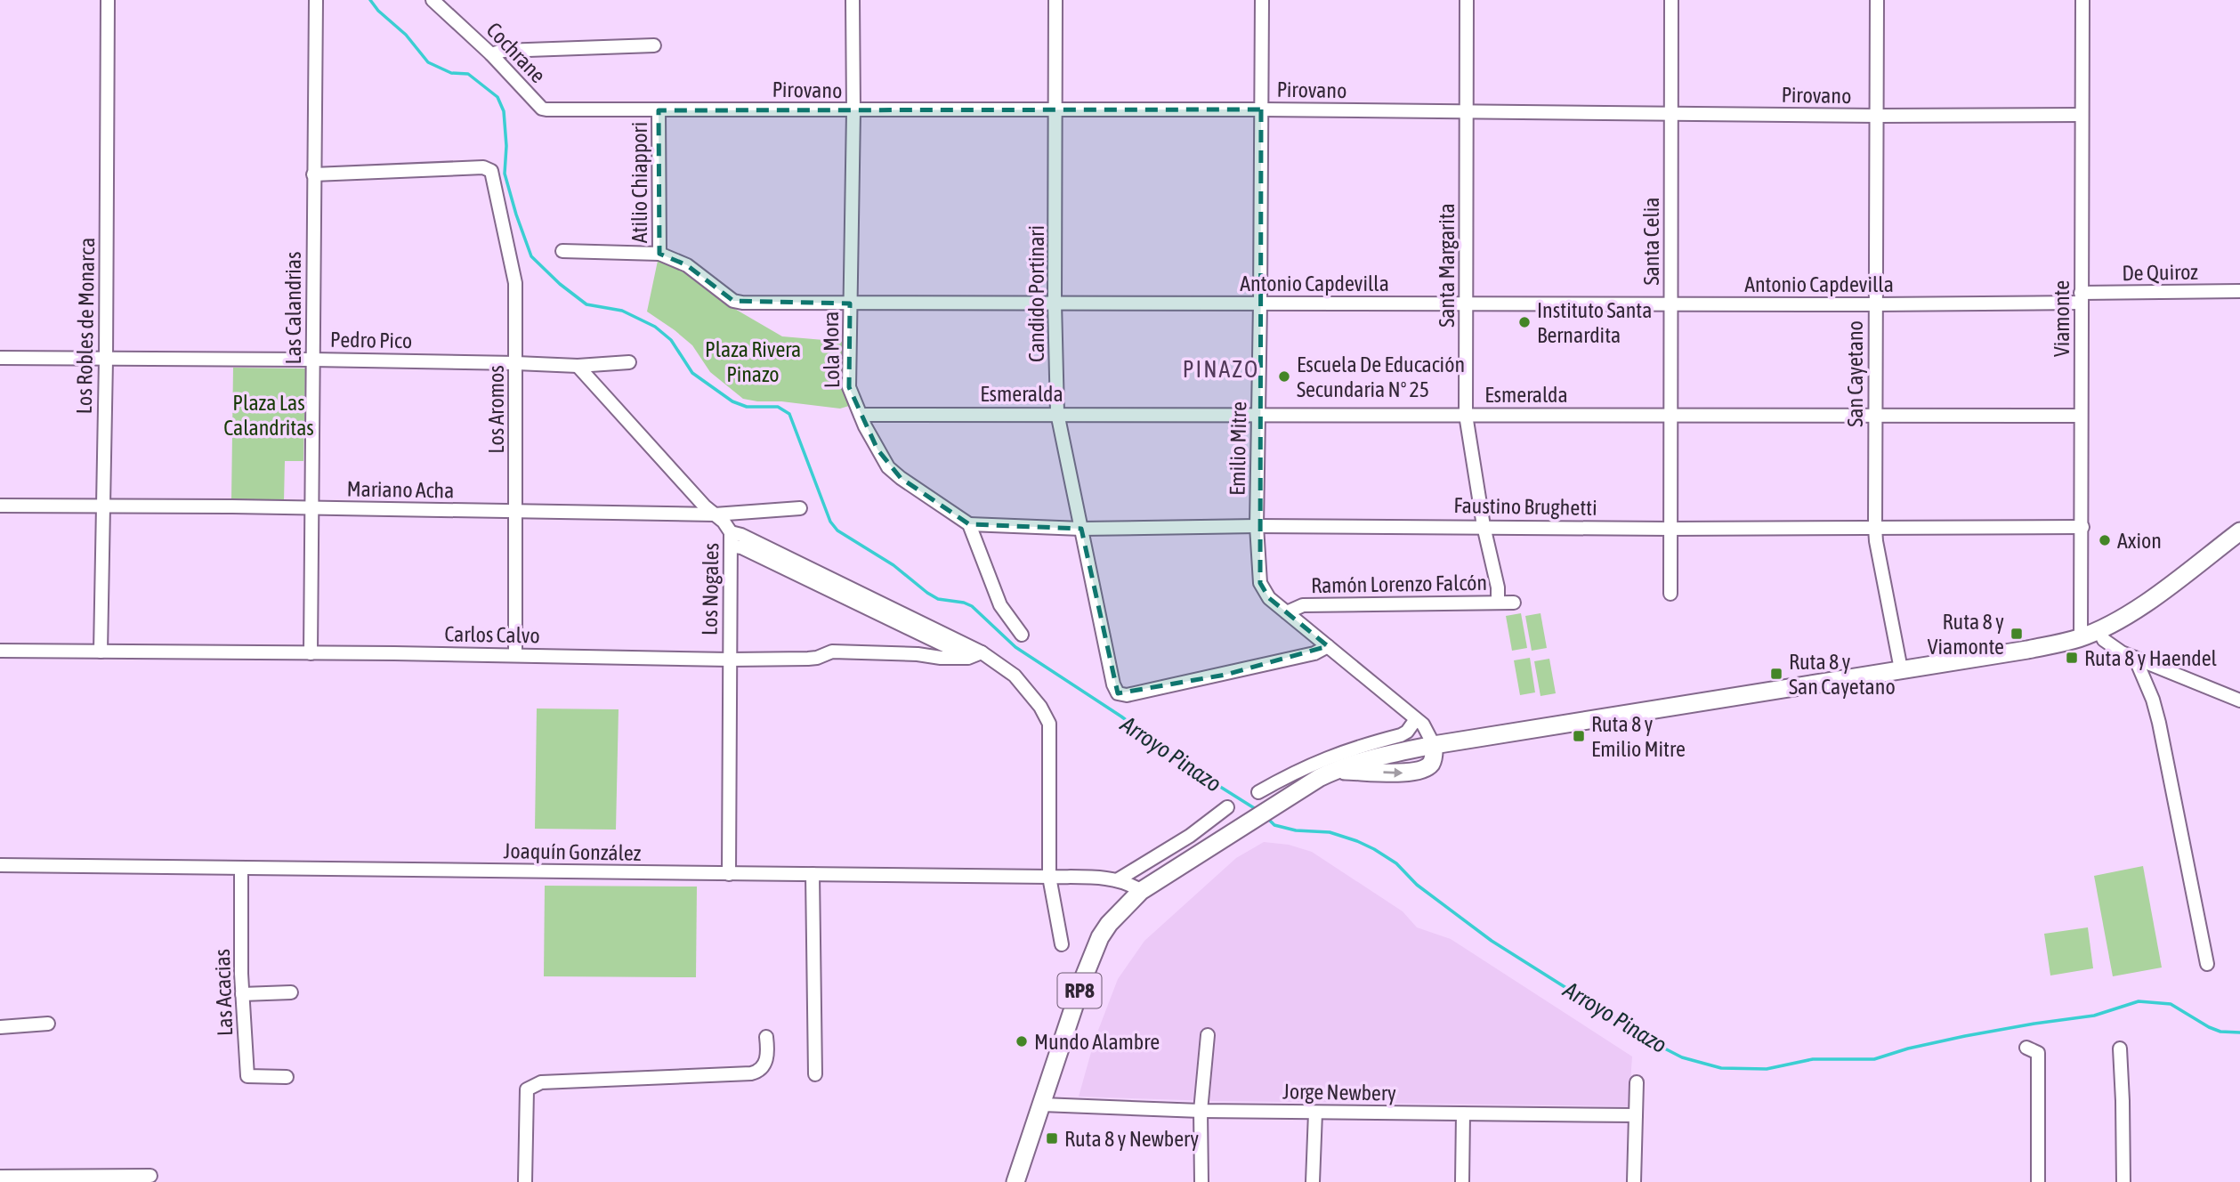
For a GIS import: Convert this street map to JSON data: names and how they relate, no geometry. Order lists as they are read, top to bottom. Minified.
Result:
{"streets":{"main road":["RP8"],"street":["Cochrane","Pirovano","Atilio Chiappori","Santa Celia","Santa Margarita","De Quiroz","Antonio Capdevilla","Candido Portinari","Las Calandrias","Viamonte","Los Robles de Monarca","Pedro Pico","Lola Mora","San Cayetano","Esmeralda","Los Aromos","Emilio Mitre","Mariano Acha","Faustino Brughetti","Ramón Lorenzo Falcón","Los Nogales","Carlos Calvo","Joaquín González","Las Acacias","Jorge Newbery"]},"crossings":[["Cochrane","Pirovano"],["Pirovano","Atilio Chiappori"],["Pirovano","Santa Celia"],["Pirovano","Santa Margarita"],["Pirovano","Candido Portinari"],["Pirovano","Viamonte"],["Pirovano","Lola Mora"],["Pirovano","San Cayetano"],["Pirovano","Emilio Mitre"],["Atilio Chiappori","Antonio Capdevilla"],["Santa Celia","Antonio Capdevilla"],["Santa Celia","Esmeralda"],["Santa Celia","Faustino Brughetti"],["Santa Margarita","Antonio Capdevilla"],["Santa Margarita","Esmeralda"],["Santa Margarita","Faustino Brughetti"],["Santa Margarita","Ramón Lorenzo Falcón"],["De Quiroz","Antonio Capdevilla"],["De Quiroz","Viamonte"],["Antonio Capdevilla","Candido Portinari"],["Antonio Capdevilla","Viamonte"],["Antonio Capdevilla","Lola Mora"],["Antonio Capdevilla","San Cayetano"],["Antonio Capdevilla","Emilio Mitre"],["Candido Portinari","Esmeralda"],["Candido Portinari","Emilio Mitre"],["Candido Portinari","Faustino Brughetti"],["Las Calandrias","Pedro Pico"],["Las Calandrias","Los Aromos"],["Las Calandrias","Mariano Acha"],["Las Calandrias","Carlos Calvo"],["Viamonte","Esmeralda"],["Viamonte","Faustino Brughetti"],["Los Robles de Monarca","Pedro Pico"],["Los Robles de Monarca","Mariano Acha"],["Los Robles de Monarca","Carlos Calvo"],["Pedro Pico","Los Aromos"],["Pedro Pico","Los Nogales"],["Lola Mora","Esmeralda"],["Lola Mora","Faustino Brughetti"],["San Cayetano","Esmeralda"],["San Cayetano","Faustino Brughetti"],["Esmeralda","Emilio Mitre"],["Los Aromos","Mariano Acha"],["Los Aromos","Carlos Calvo"],["Emilio Mitre","Faustino Brughetti"],["Emilio Mitre","Ramón Lorenzo Falcón"],["Emilio Mitre","RP8"],["Mariano Acha","Los Nogales"],["Los Nogales","Carlos Calvo"],["Los Nogales","Joaquín González"],["Joaquín González","RP8"],["Joaquín González","Las Acacias"],["RP8","Jorge Newbery"]],"districts":["PINAZO"],"water":["Arroyo Pinazo"],"parks":["Plaza Rivera Pinazo","Plaza Las Calandritas"],"places":{"other":["Instituto Santa Bernardita","Escuela De Educación Secundaria Nº 25","Axion","Mundo Alambre"],"transit":["Ruta 8 y Viamonte","Ruta 8 y Haendel","Ruta 8 y San Cayetano","Ruta 8 y Emilio Mitre","Ruta 8 y Newbery"]}}
